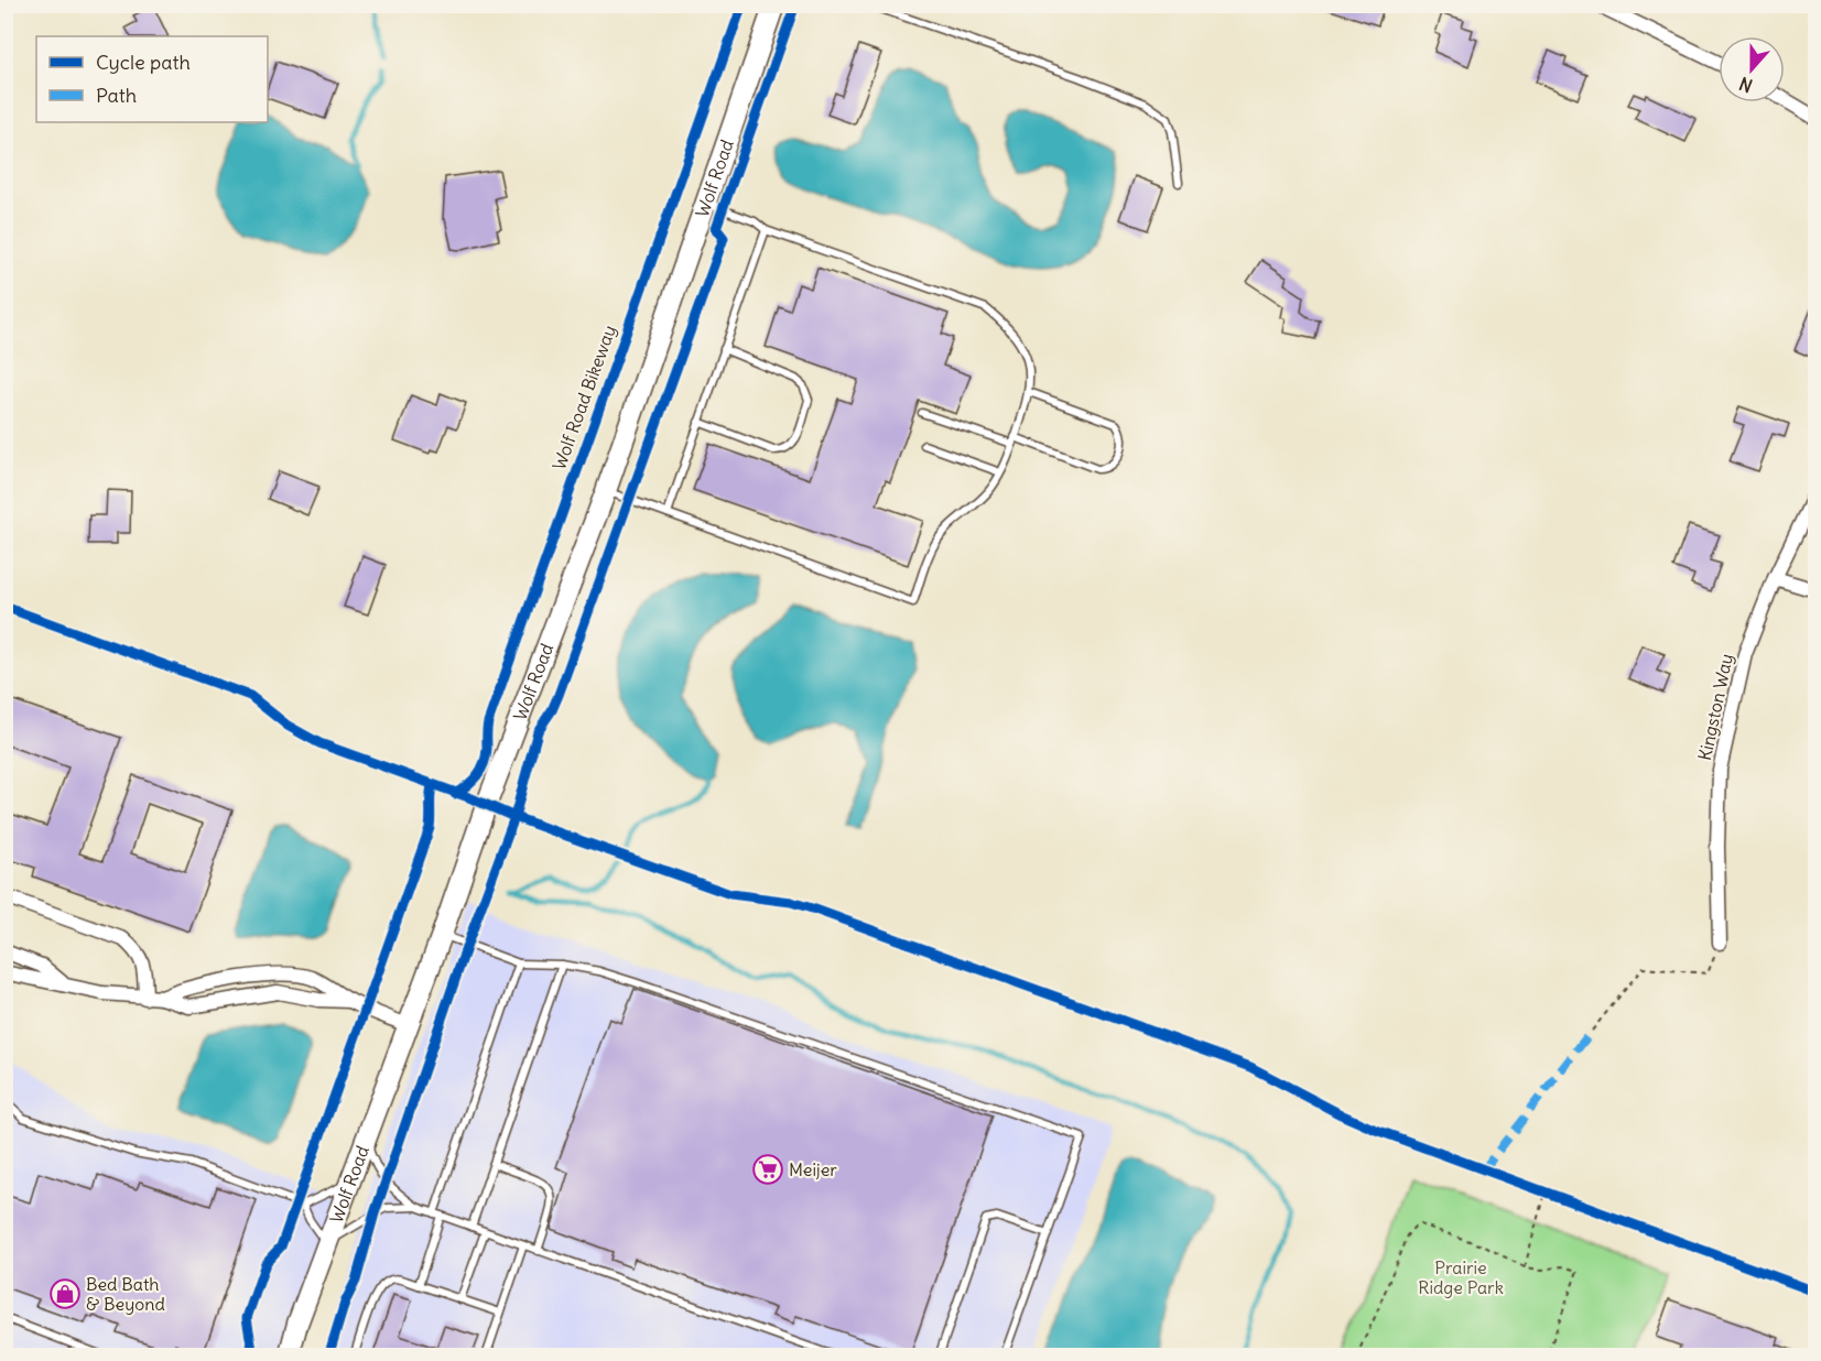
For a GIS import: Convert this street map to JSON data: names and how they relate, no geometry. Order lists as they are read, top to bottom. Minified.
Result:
{"streets":{"main road":["Wolf Road"],"street":["Kingston Way"],"cycle path":["Wolf Road Bikeway"]},"parks":["Prairie Ridge Park"],"places":{"supermarket":["Meijer"],"shop":["Bed Bath & Beyond"]},"legend":["Cycle path","Path"],"north":"bottom"}
